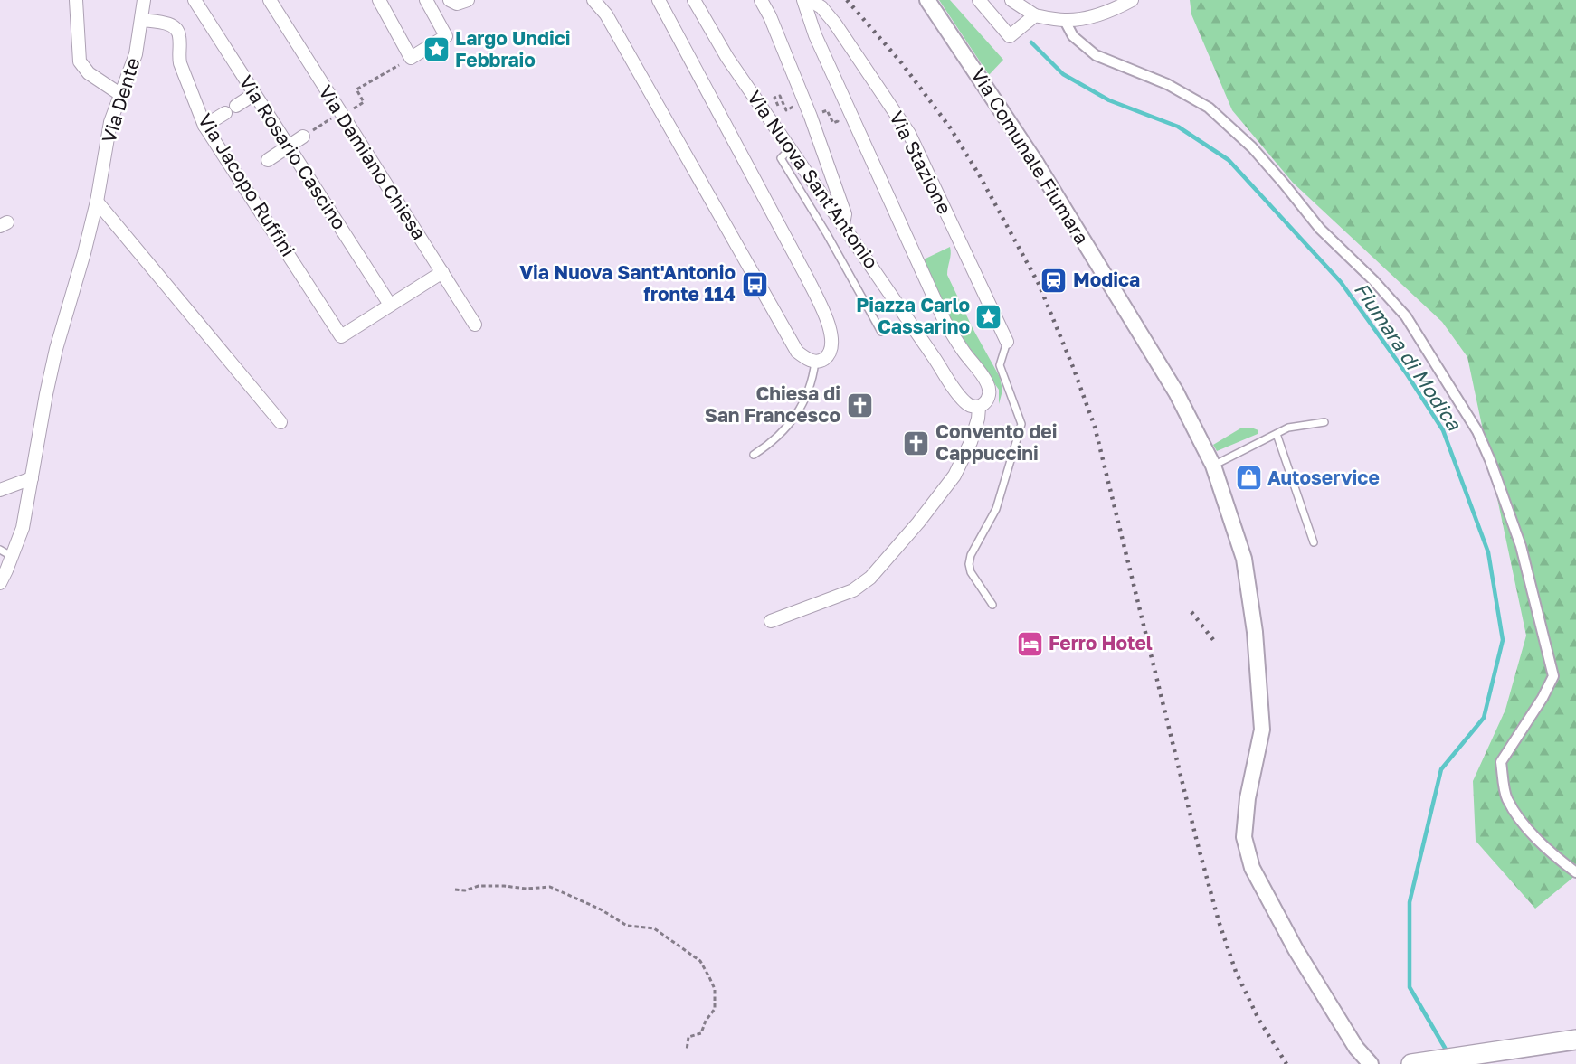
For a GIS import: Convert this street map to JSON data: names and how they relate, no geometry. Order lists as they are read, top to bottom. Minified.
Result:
{"streets":{"street":["Via Dente","Via Rosario Cascino","Via Comunale Fiumara","Via Damiano Chiesa","Via Stazione","Via Nuova Sant'Antonio","Via Jacopo Ruffini"]},"crossings":[["Via Dente","Via Jacopo Ruffini"],["Via Rosario Cascino","Via Jacopo Ruffini"]],"water":["Fiumara di Modica"],"places":{"place":["Largo Undici Febbraio","Piazza Carlo Cassarino"],"station":["Modica"],"bus stop":["Via Nuova Sant'Antonio fronte 114"],"church":["Chiesa di San Francesco","Convento dei Cappuccini"],"shop":["Autoservice"],"hotel":["Ferro Hotel"]}}
